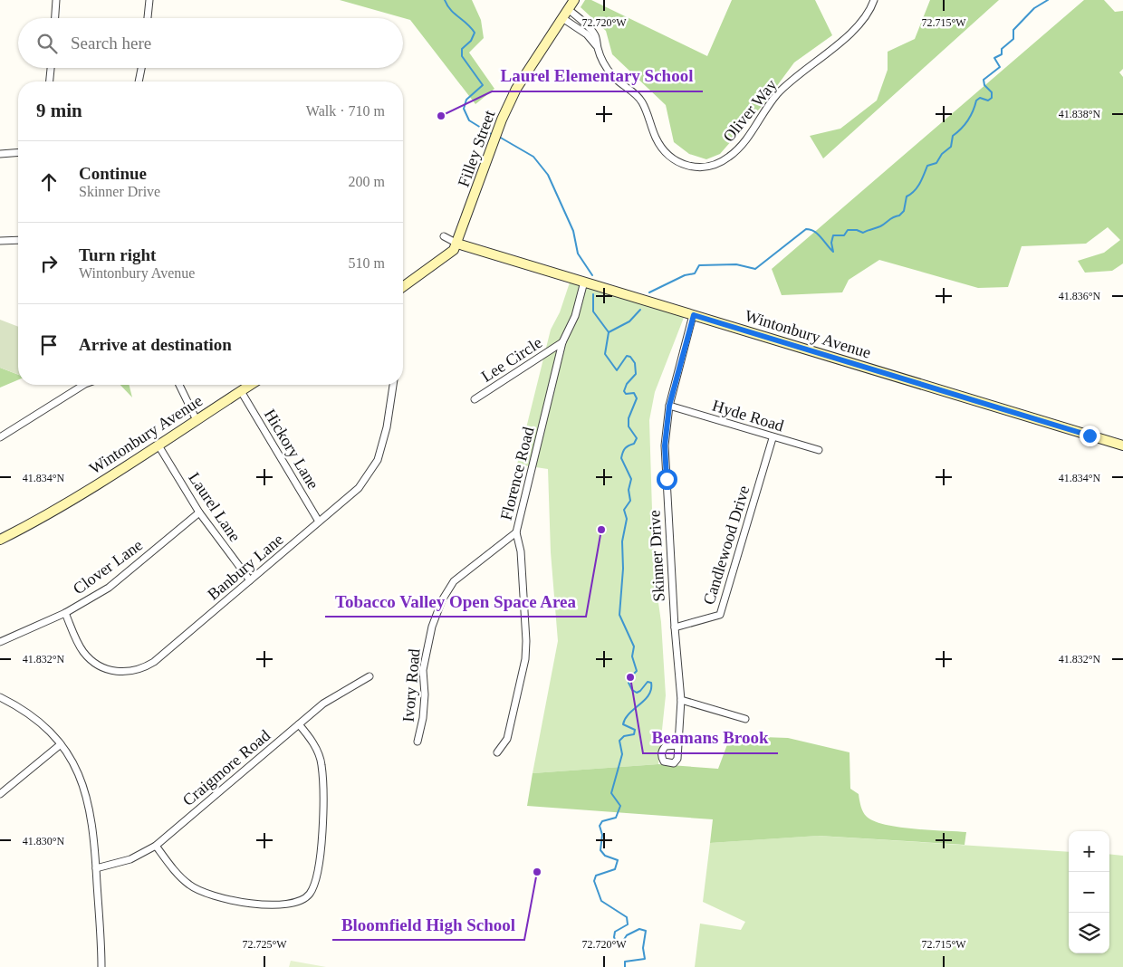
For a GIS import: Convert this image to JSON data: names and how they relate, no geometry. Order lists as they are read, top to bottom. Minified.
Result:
{"streets":{"street":["Oliver Way","Filley Street","Wintonbury Avenue","Lee Circle","Hyde Road","Hickory Lane","Florence Road","Laurel Lane","Candlewood Drive","Skinner Drive","Clover Lane","Banbury Lane","Ivory Road","Craigmore Road"]},"crossings":[["Oliver Way","Filley Street"],["Filley Street","Wintonbury Avenue"],["Wintonbury Avenue","Hickory Lane"],["Wintonbury Avenue","Florence Road"],["Wintonbury Avenue","Laurel Lane"],["Wintonbury Avenue","Skinner Drive"],["Lee Circle","Florence Road"],["Hyde Road","Candlewood Drive"],["Hyde Road","Skinner Drive"],["Hickory Lane","Banbury Lane"],["Florence Road","Ivory Road"],["Laurel Lane","Clover Lane"],["Laurel Lane","Banbury Lane"],["Candlewood Drive","Skinner Drive"],["Clover Lane","Banbury Lane"]],"places":["Laurel Elementary School","Tobacco Valley Open Space Area","Beamans Brook","Bloomfield High School"],"page":{"search":"Search here","heading":["9 min","Walk · 710 m"],"list":[["Continue","Skinner Drive","200 m"],["Turn right","Wintonbury Avenue","510 m"],"Arrive at destination"],"map_buttons":["+","−"]},"coordinates":["72.720°W","72.715°W","41.838°N","41.836°N","41.834°N","41.832°N","41.830°N","72.725°W"]}
